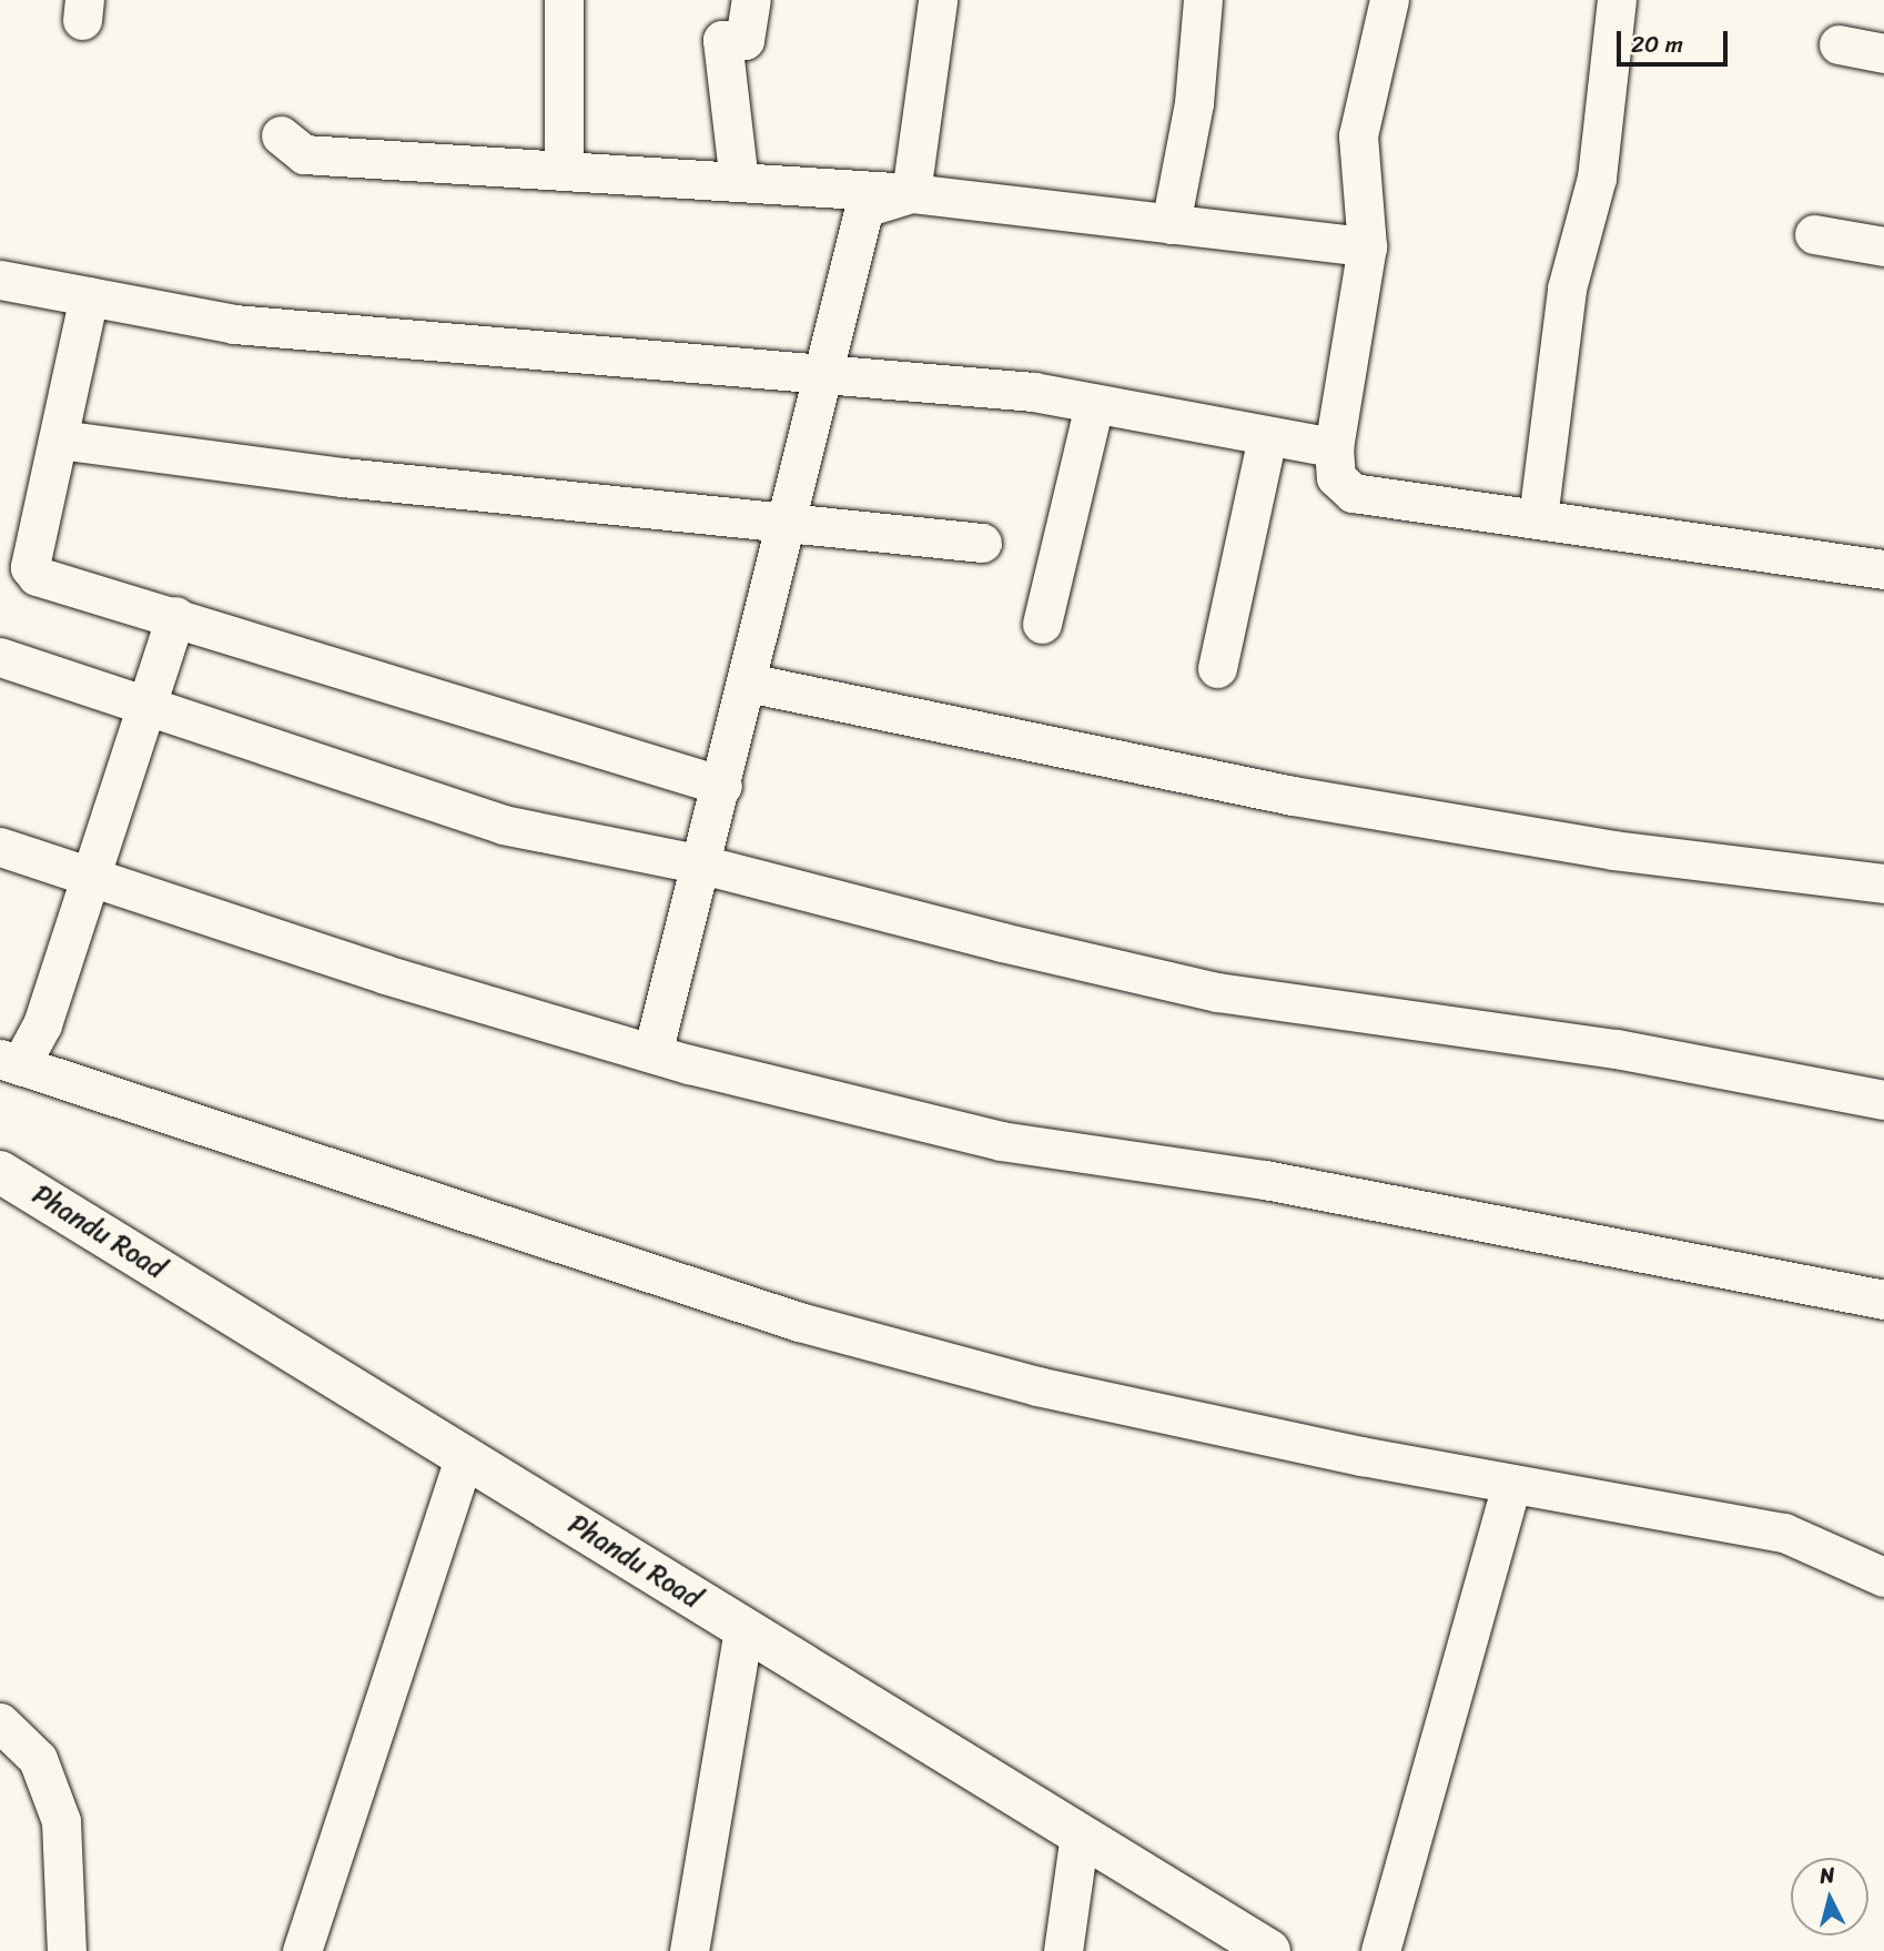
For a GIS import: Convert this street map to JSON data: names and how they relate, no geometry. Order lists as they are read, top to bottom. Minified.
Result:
{"streets":{"main road":["Phandu Road"]},"scale_bar":"20 m","north":"top"}
